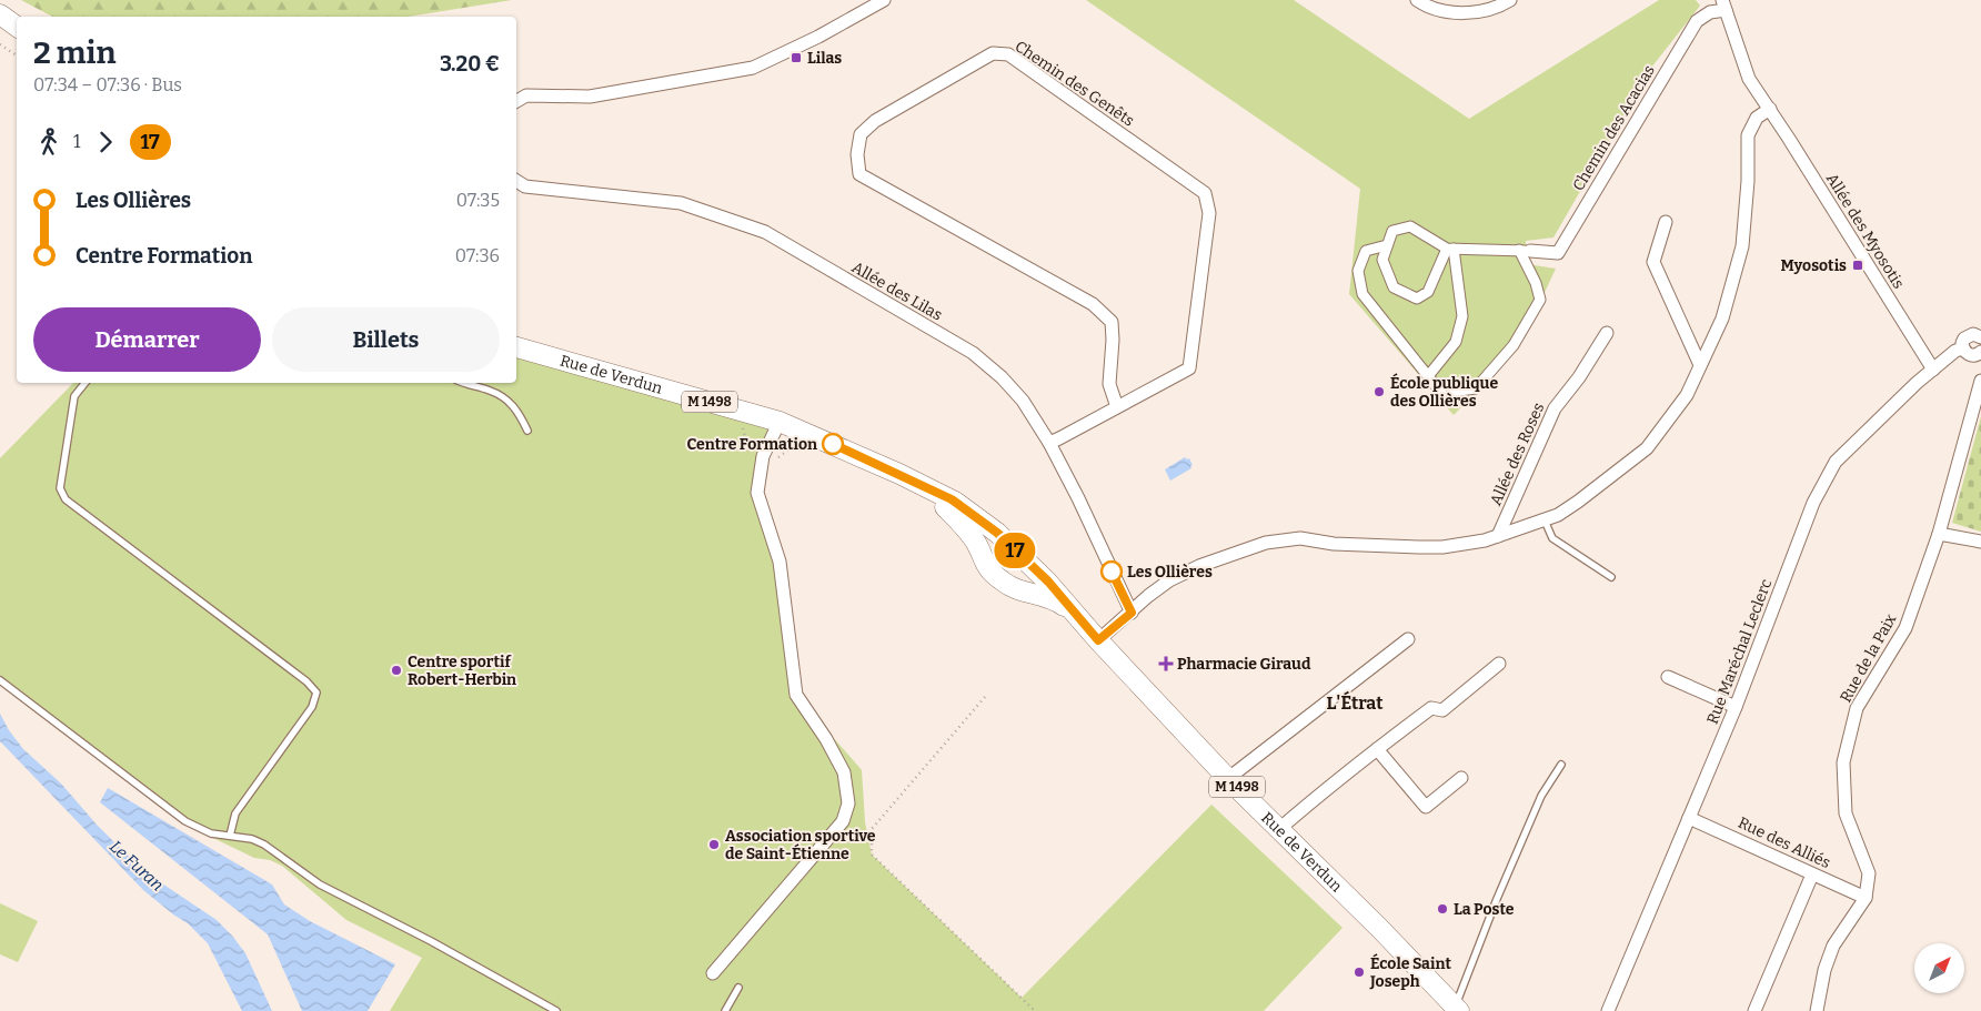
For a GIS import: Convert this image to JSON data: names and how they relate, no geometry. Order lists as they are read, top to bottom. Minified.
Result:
{"streets":{"main road":["Rue de Verdun","M 1498"],"street":["Chemin des Genêts","Chemin des Acacias","Allée des Myosotis","Allée des Lilas","Allée des Roses","Rue Maréchal Leclerc","Rue de la Paix","Rue des Alliés"]},"crossings":[["Chemin des Genêts","Allée des Lilas"],["Allée des Myosotis","Rue Maréchal Leclerc"],["Rue Maréchal Leclerc","Rue des Alliés"],["Rue de la Paix","Rue des Alliés"]],"districts":["L'Étrat"],"water":["Le Furan"],"places":{"transit":["Lilas","Myosotis"],"other":["École publique des Ollières","Centre Formation","Les Ollières","Centre sportif Robert-Herbin","Association sportive de Saint-Étienne","La Poste","École Saint Joseph"],"health":["Pharmacie Giraud"]},"lines":["bus line 17"],"north":"top right","page":{"on_map":"17","heading":["2 min","07:34 – 07:36 · Bus","3.20 €"],"legs":["1","17"],"list":[{"name":"Les Ollières","value":"07:35"},{"name":"Centre Formation","value":"07:36"}],"buttons":["Démarrer","Billets"]}}
